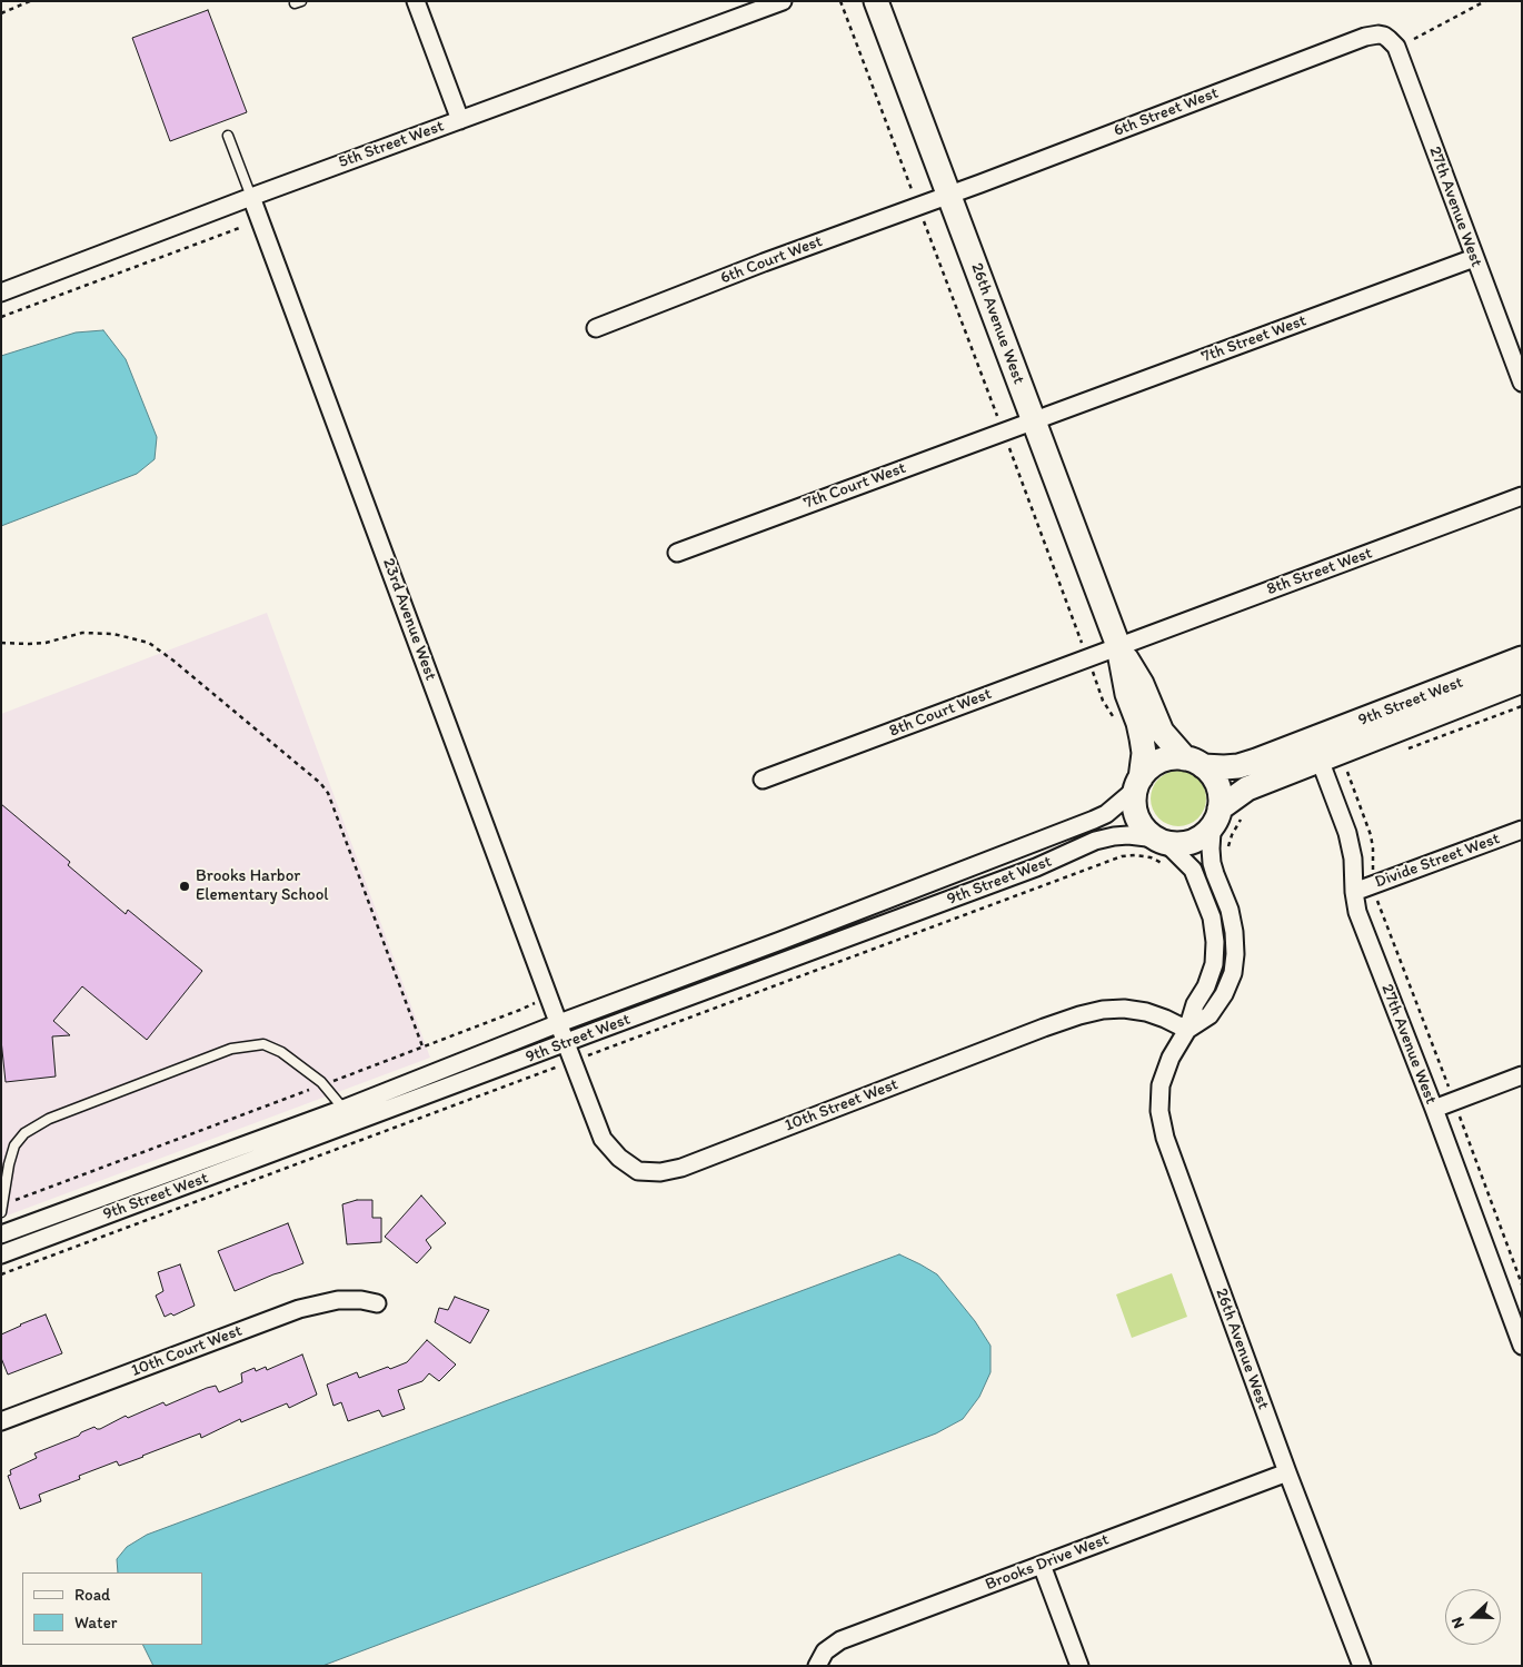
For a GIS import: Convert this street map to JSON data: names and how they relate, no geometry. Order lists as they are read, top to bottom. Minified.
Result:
{"streets":{"street":["6th Street West","5th Street West","27th Avenue West","6th Court West","26th Avenue West","7th Street West","7th Court West","8th Street West","23rd Avenue West","9th Street West","8th Court West","Divide Street West","10th Street West","10th Court West","Brooks Drive West"]},"crossings":[["6th Street West","27th Avenue West"],["6th Street West","6th Court West"],["6th Street West","26th Avenue West"],["5th Street West","23rd Avenue West"],["27th Avenue West","7th Street West"],["27th Avenue West","9th Street West"],["27th Avenue West","Divide Street West"],["6th Court West","26th Avenue West"],["26th Avenue West","7th Street West"],["26th Avenue West","7th Court West"],["26th Avenue West","8th Street West"],["26th Avenue West","9th Street West"],["26th Avenue West","8th Court West"],["26th Avenue West","10th Street West"],["26th Avenue West","Brooks Drive West"],["7th Street West","7th Court West"],["8th Street West","8th Court West"],["23rd Avenue West","9th Street West"],["23rd Avenue West","10th Street West"],["9th Street West","10th Street West"]],"places":["Brooks Harbor Elementary School"],"legend":["Road","Water"],"north":"left"}
